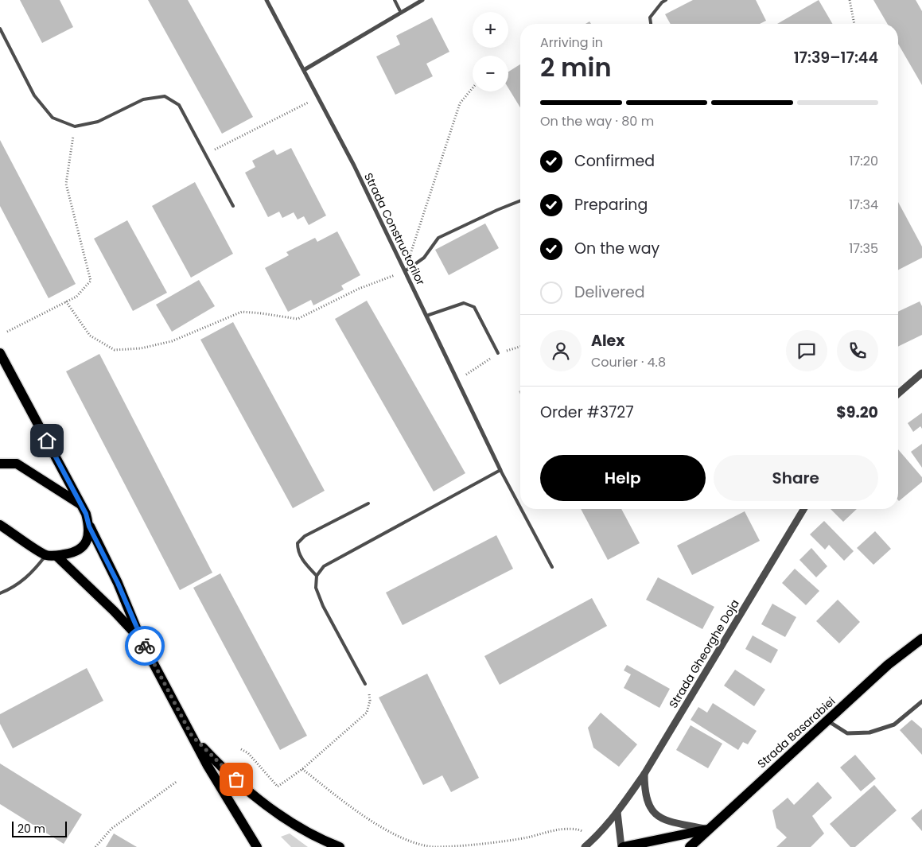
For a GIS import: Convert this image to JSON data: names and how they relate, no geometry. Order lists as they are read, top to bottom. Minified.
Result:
{"streets":{"main road":["Strada Basarabiei"],"street":["Strada Constructorilor","Strada Gheorghe Doja"]},"scale_bar":"20 m","page":{"map_buttons":["+","−"],"heading":["2 min","Arriving in","17:39–17:44"],"panel":["Alex","Courier · 4.8","Order #3727","$9.20"],"bar":"On the way · 80 m","list":[["Confirmed","17:20"],["Preparing","17:34"],["On the way","17:35"],"Delivered"],"buttons":["Help","Share"],"scale":"20 m"}}
